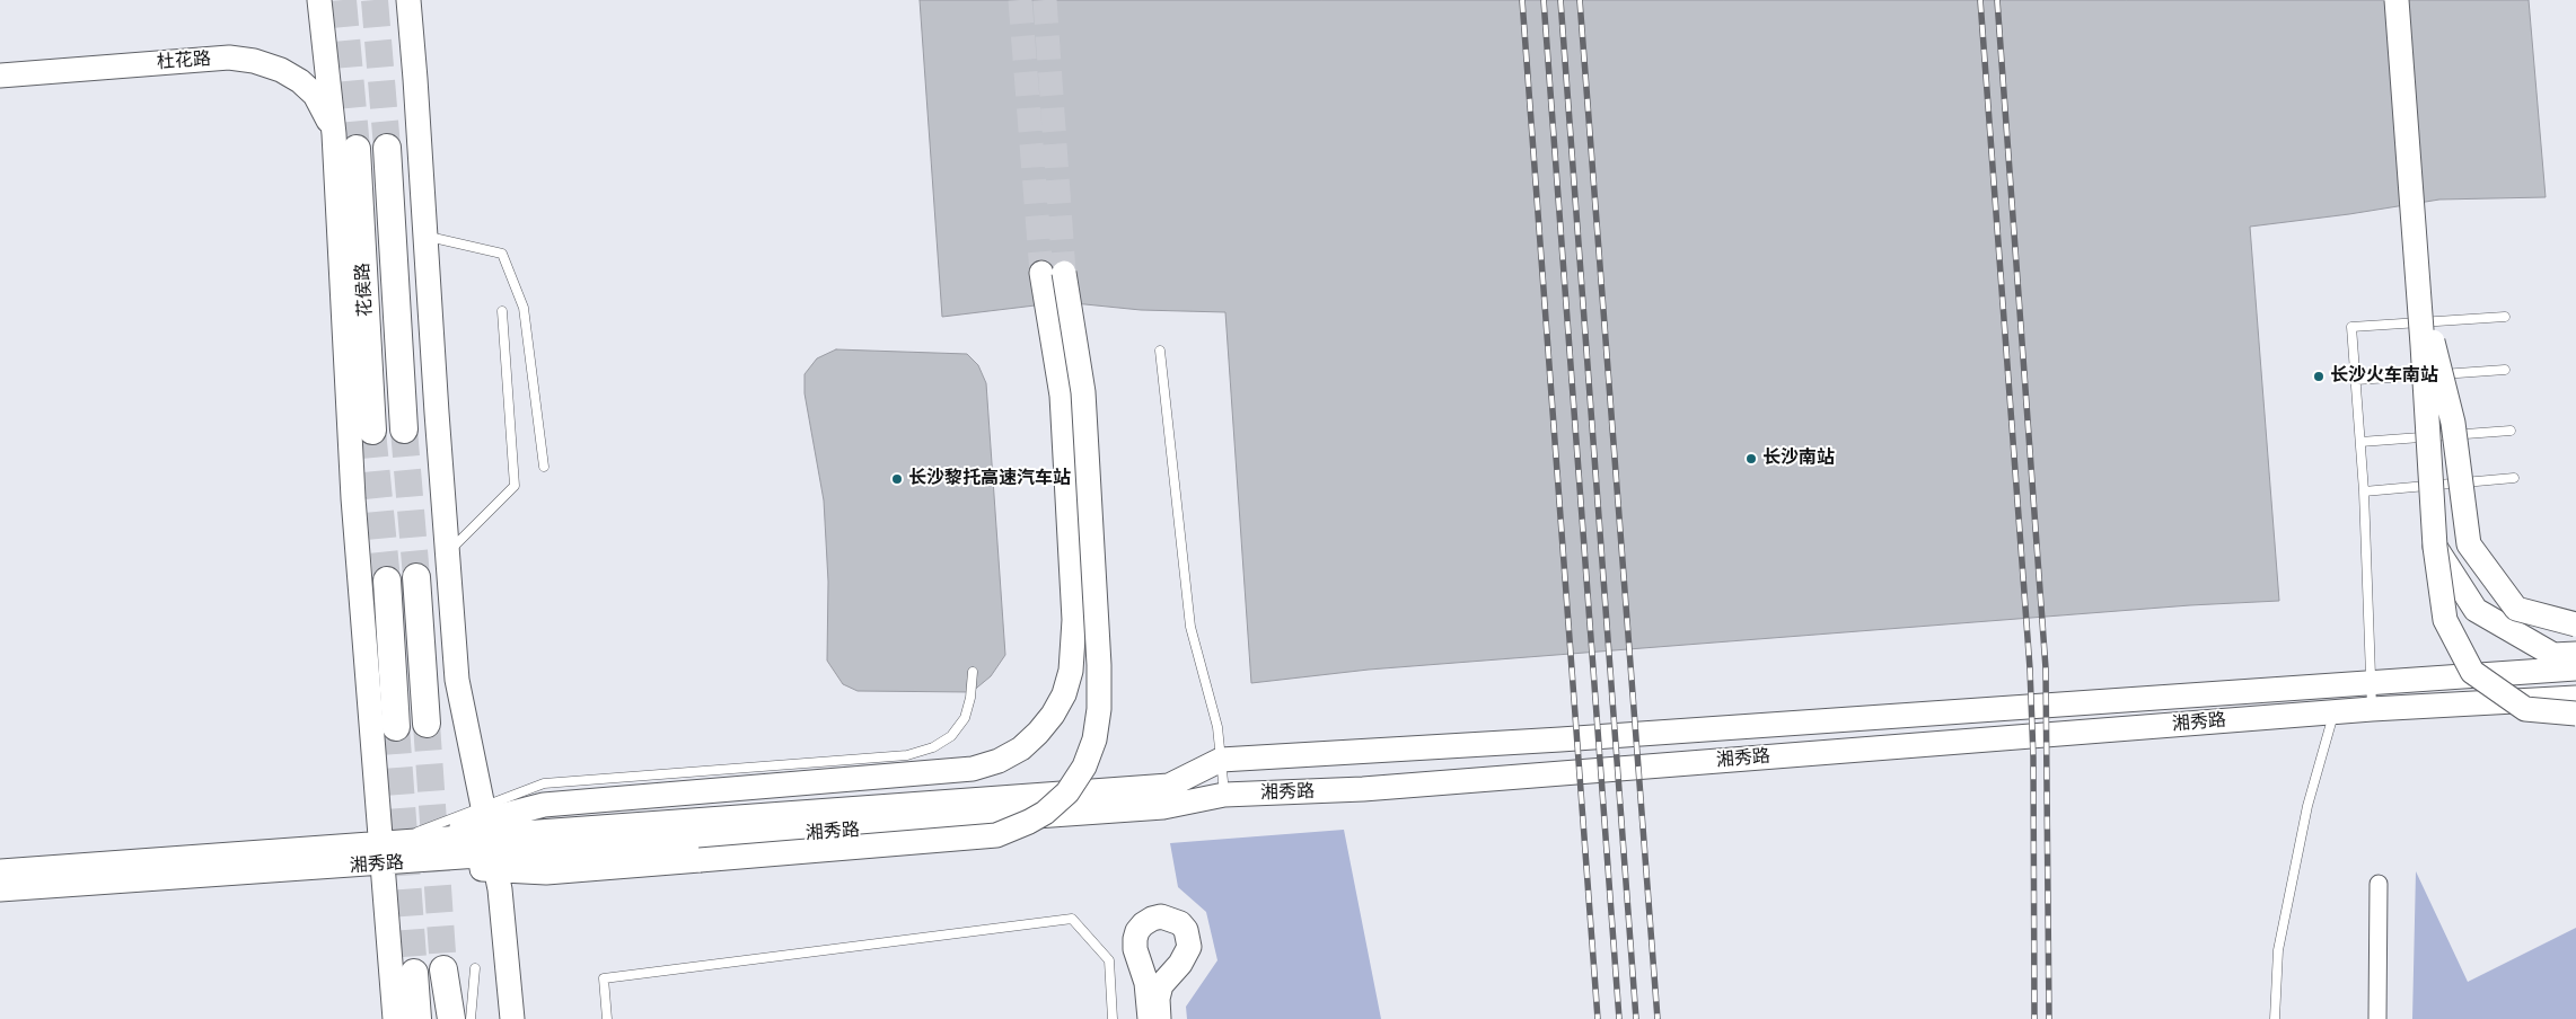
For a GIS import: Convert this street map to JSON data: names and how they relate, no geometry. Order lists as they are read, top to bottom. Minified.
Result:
{"streets":{"main road":["杜花路","花侯路","湘秀路"]},"places":["长沙火车南站","长沙南站","长沙黎托高速汽车站"]}
